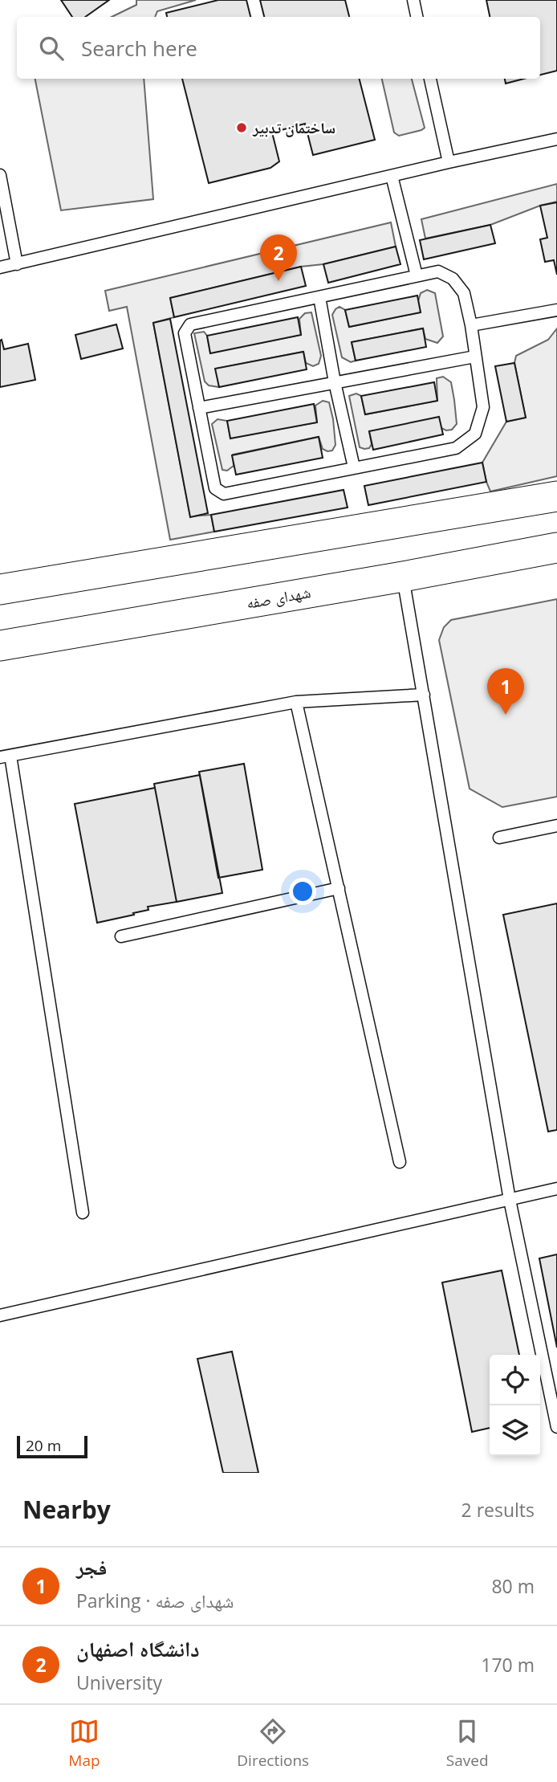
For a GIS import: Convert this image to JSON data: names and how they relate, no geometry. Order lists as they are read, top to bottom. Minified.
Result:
{"streets":{"main road":["شهدای صفه"]},"places":["ساختمان تدبیر"],"scale_bar":"20 m","page":{"search":"Search here","pins":["2","1"],"scale":"20 m","heading":["Nearby","2 results"],"list":[{"mark":"1","name":"فجر","note":"Parking · شهدای صفه","value":"80 m"},{"mark":"2","name":"دانشگاه اصفهان","note":"University","value":"170 m"}],"nav":["Map","Directions","Saved"]}}
